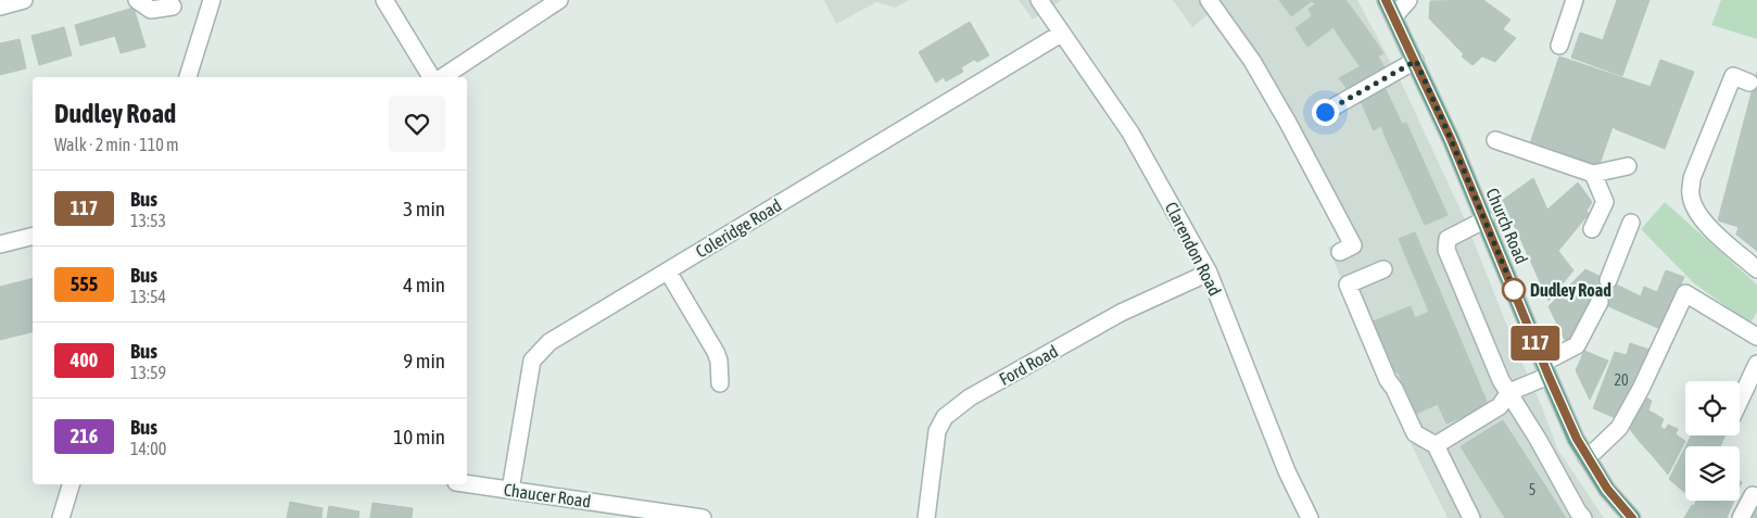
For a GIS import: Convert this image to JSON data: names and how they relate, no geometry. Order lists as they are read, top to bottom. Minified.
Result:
{"streets":{"main road":["Church Road"],"street":["Coleridge Road","Clarendon Road","Ford Road","Chaucer Road"]},"crossings":[["Coleridge Road","Clarendon Road"],["Coleridge Road","Chaucer Road"],["Clarendon Road","Ford Road"]],"places":["Dudley Road"],"lines":["bus line 117"],"house_numbers":["20","5"],"page":{"on_map":"117","heading":["Dudley Road","Walk · 2 min · 110 m"],"list":[{"mark":"117","name":"Bus","note":"13:53","value":"3 min"},{"mark":"555","name":"Bus","note":"13:54","value":"4 min"},{"mark":"400","name":"Bus","note":"13:59","value":"9 min"},{"mark":"216","name":"Bus","note":"14:00","value":"10 min"}]}}
